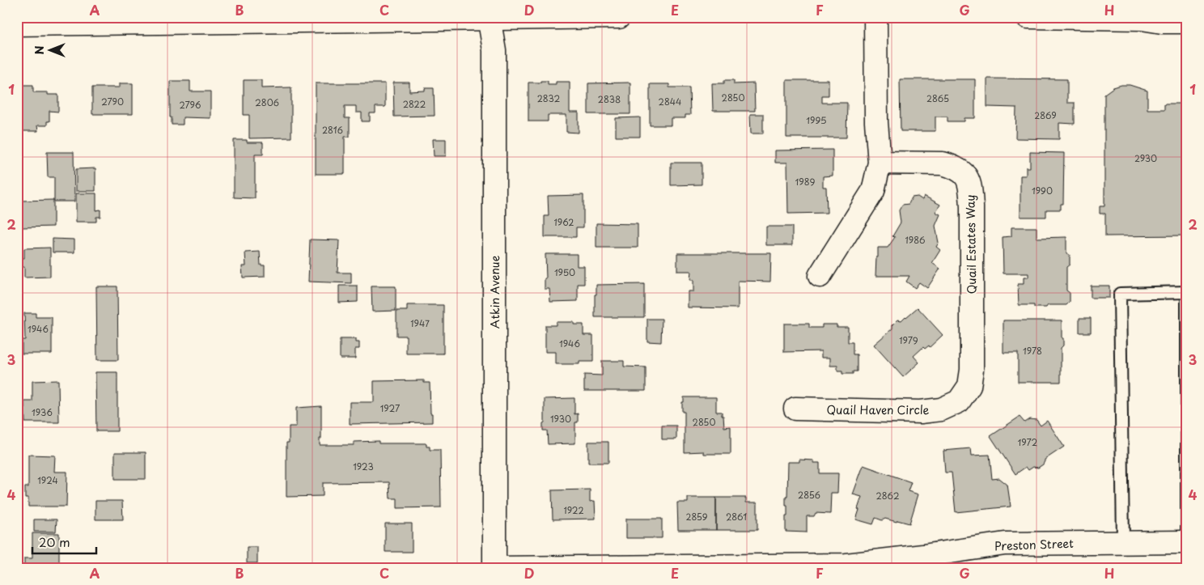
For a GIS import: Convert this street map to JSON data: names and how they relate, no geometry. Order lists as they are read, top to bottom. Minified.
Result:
{"streets":{"street":["Quail Estates Way","Atkin Avenue","Quail Haven Circle","Preston Street"]},"crossings":[["Quail Estates Way","Quail Haven Circle"],["Atkin Avenue","Preston Street"]],"house_numbers":["2850","2832","2865","2838","2790","2844","2806","2822","2796","2869","1995","2816","2930","1989","1990","1962","1986","1950","1947","1946","1979","1946","1978","1927","1936","1930","2850","1972","1923","1924","2856","2862","1922","2859","2861"],"scale_bar":"20 m","north":"left","grid":{"columns":["A","B","C","D","E","F","G","H"],"rows":["1","2","3","4"]}}
